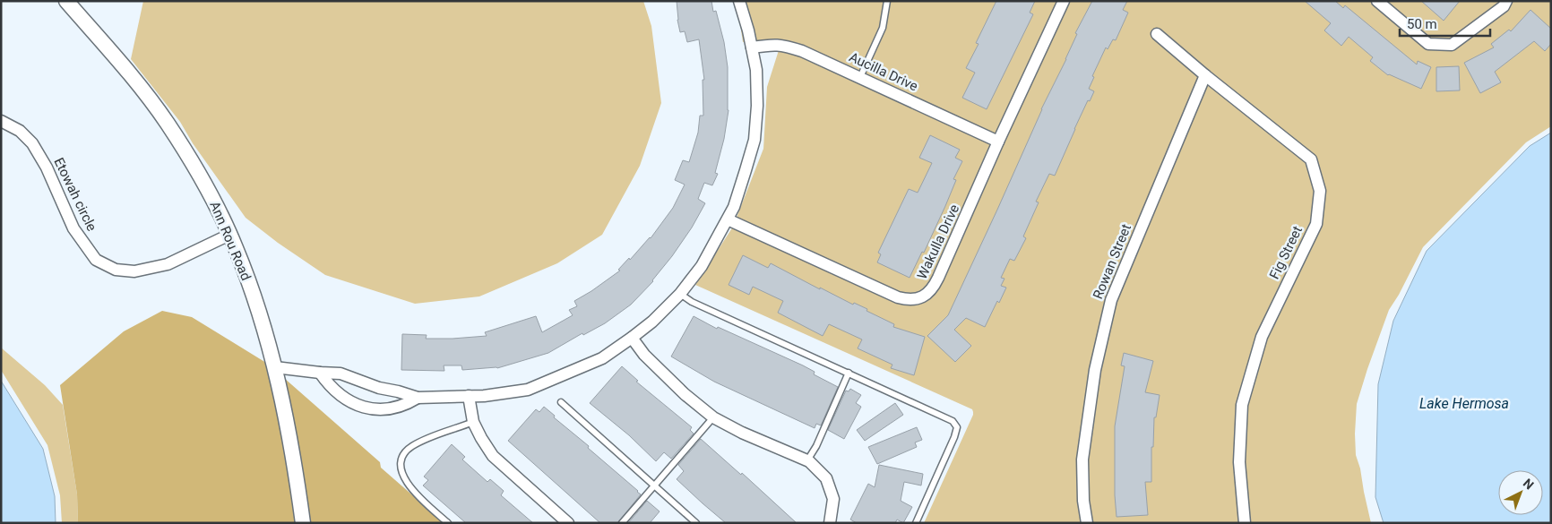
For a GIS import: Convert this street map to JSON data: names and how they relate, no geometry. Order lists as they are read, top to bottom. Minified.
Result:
{"streets":{"street":["Aucilla Drive","Etowah circle","Ann Rou Road","Wakulla Drive","Fig Street","Rowan Street"]},"crossings":[["Aucilla Drive","Wakulla Drive"],["Etowah circle","Ann Rou Road"],["Fig Street","Rowan Street"]],"water":["Lake Hermosa"],"scale_bar":"50 m","north":"top right"}
